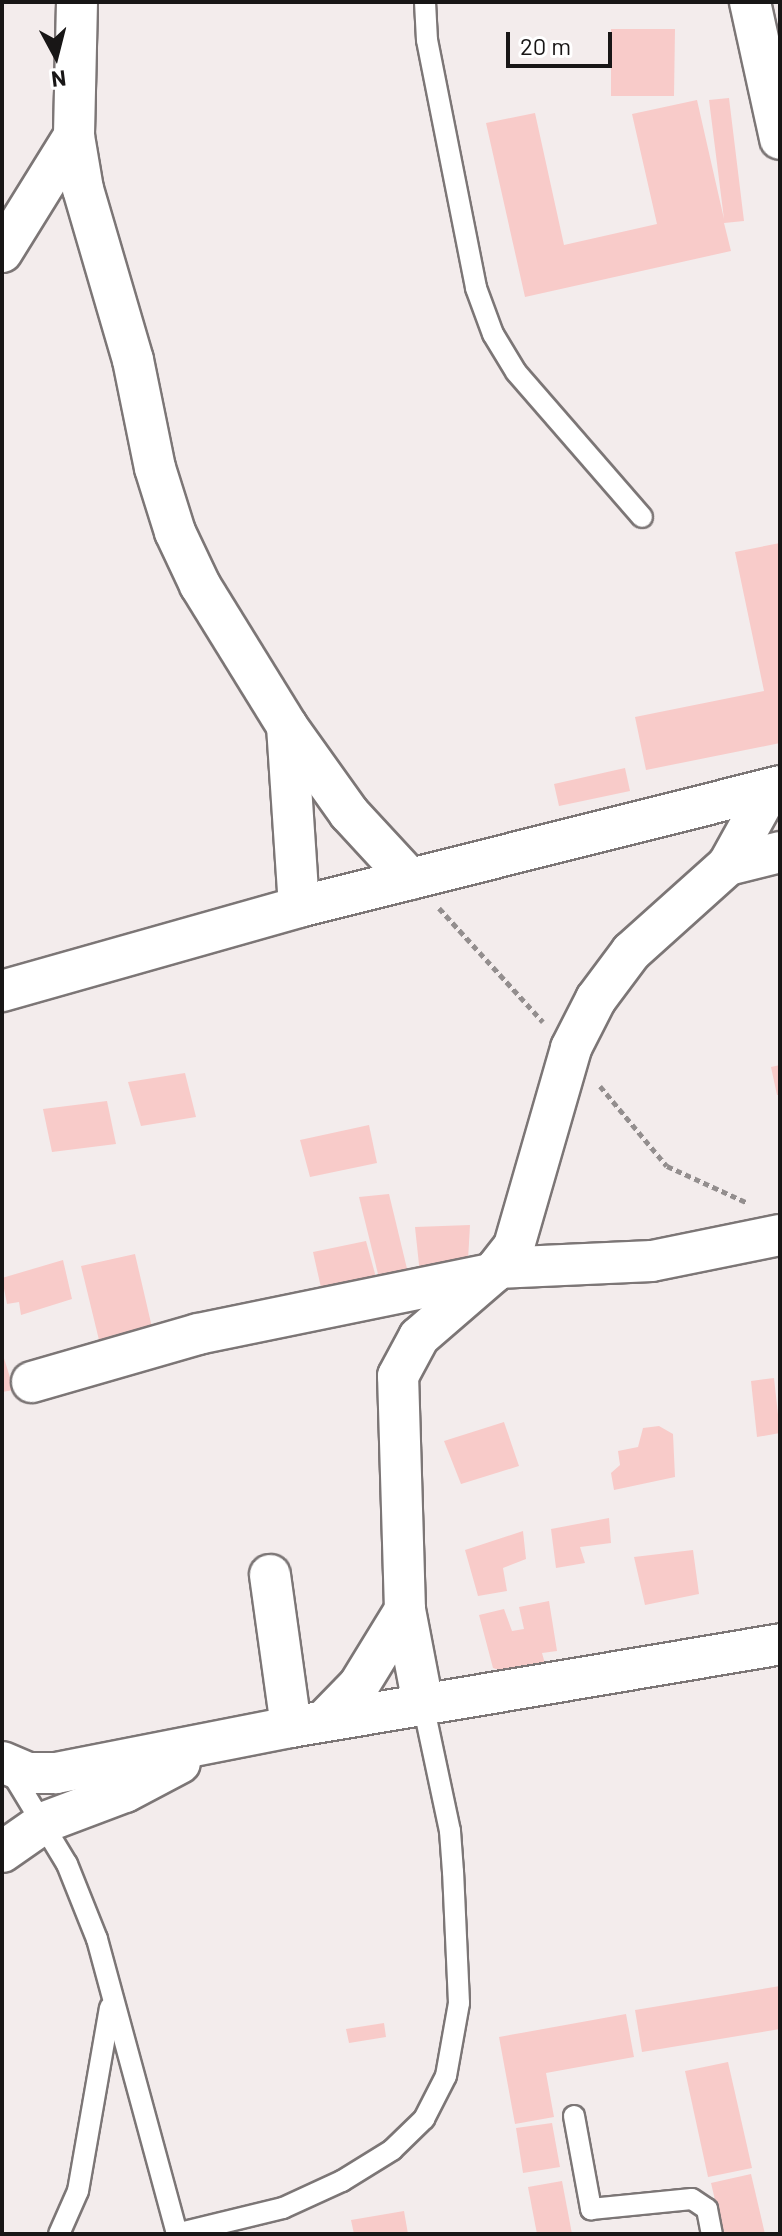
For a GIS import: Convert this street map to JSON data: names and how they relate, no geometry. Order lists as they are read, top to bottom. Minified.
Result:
{"scale_bar":"20 m","north":"bottom"}
